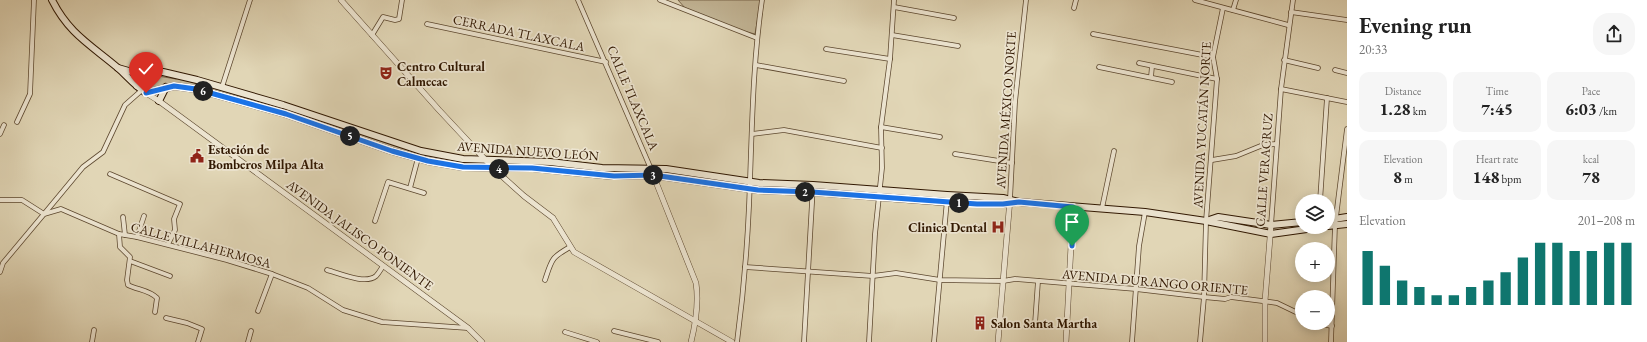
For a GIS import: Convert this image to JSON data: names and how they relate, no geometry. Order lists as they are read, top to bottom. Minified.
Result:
{"streets":{"main road":["AVENIDA NUEVO LEÓN"],"street":["CERRADA TLAXCALA","CALLE TLAXCALA","AVENIDA MÉXICO NORTE","AVENIDA YUCATÁN NORTE","CALLE VERACRUZ","AVENIDA JALISCO PONIENTE","CALLE VILLAHERMOSA","AVENIDA DURANGO ORIENTE"]},"crossings":[["CERRADA TLAXCALA","CALLE TLAXCALA"],["CALLE TLAXCALA","AVENIDA NUEVO LEÓN"],["AVENIDA MÉXICO NORTE","AVENIDA NUEVO LEÓN"],["AVENIDA MÉXICO NORTE","AVENIDA DURANGO ORIENTE"],["AVENIDA YUCATÁN NORTE","AVENIDA NUEVO LEÓN"],["AVENIDA YUCATÁN NORTE","AVENIDA DURANGO ORIENTE"],["AVENIDA NUEVO LEÓN","CALLE VERACRUZ"],["AVENIDA NUEVO LEÓN","AVENIDA JALISCO PONIENTE"],["CALLE VERACRUZ","AVENIDA DURANGO ORIENTE"],["AVENIDA JALISCO PONIENTE","CALLE VILLAHERMOSA"]],"places":{"theatre":["Centro Cultural Calmecac"],"public building":["Estación de Bomberos Milpa Alta"],"hospital":["Clinica Dental"],"building":["Salon Santa Martha"]},"page":{"heading":["Evening run","20:33"],"stats":[["Distance","1.28 km"],["Time","7:45"],["Pace","6:03 /km"],["Elevation","8 m"],["Heart rate","148 bpm"],["kcal","78"]],"pins":["6","5","4","3","2","1"],"map_buttons":["+","−"],"chart":["Elevation","201–208 m"]}}
